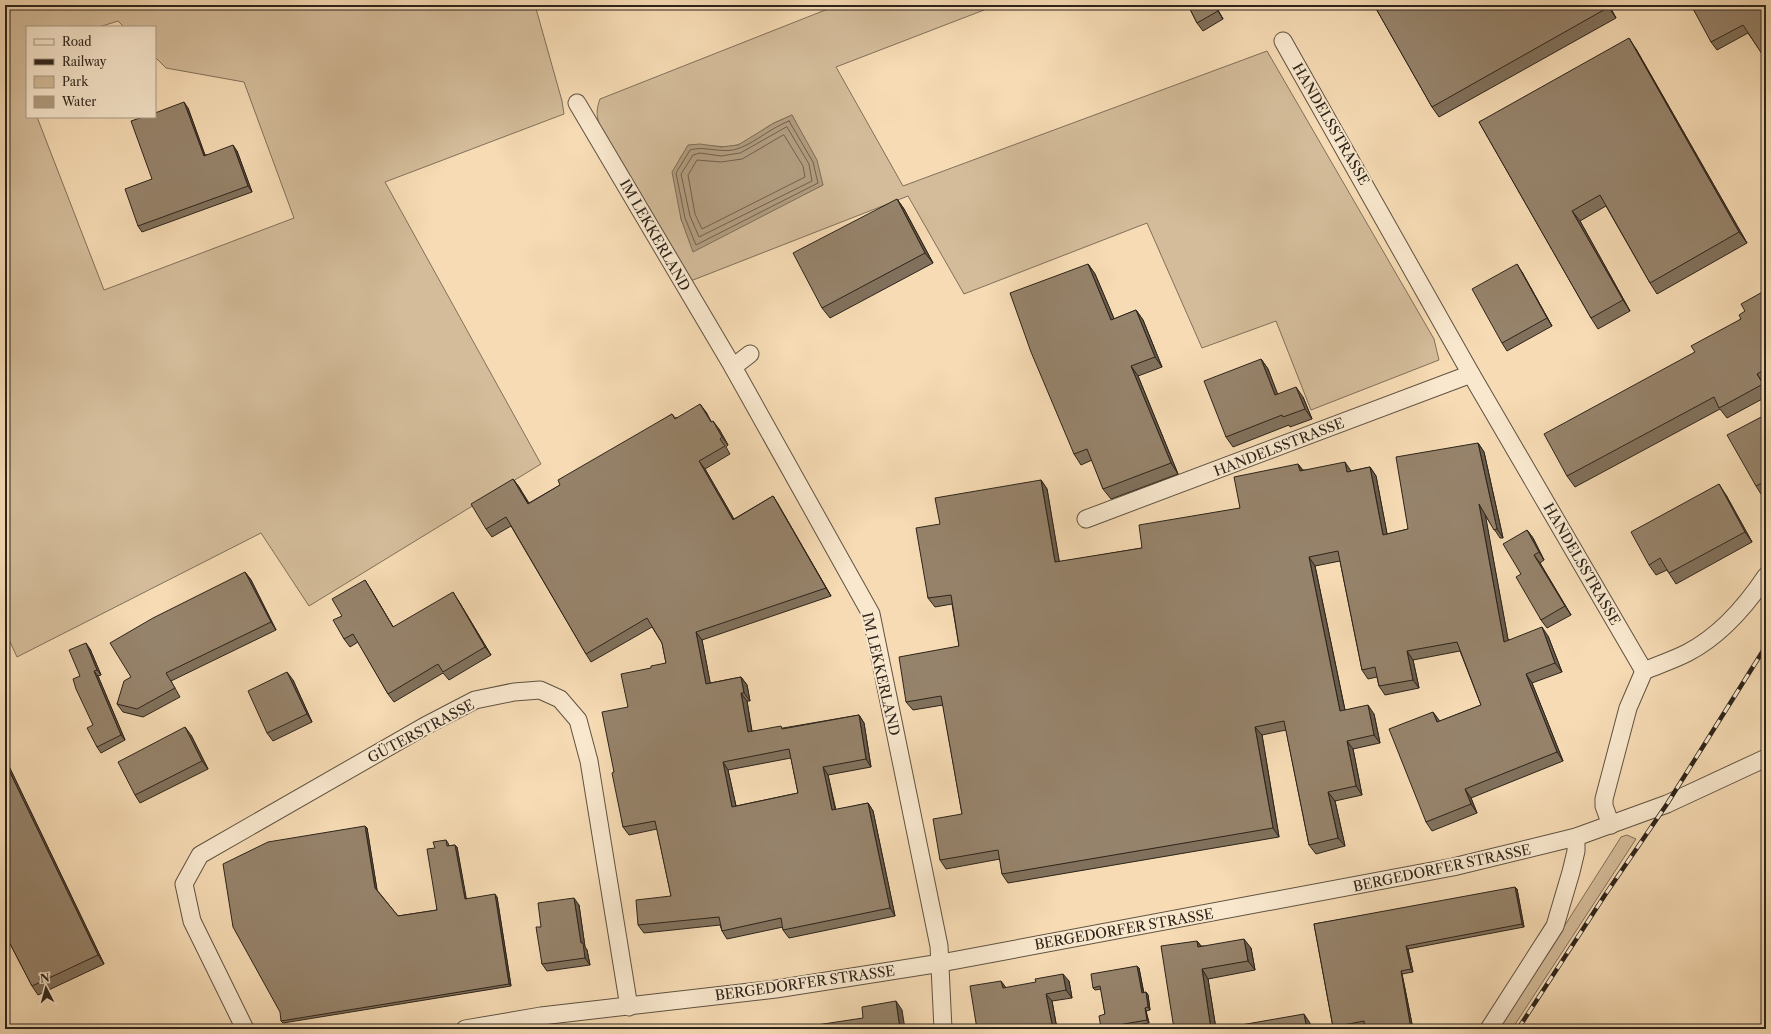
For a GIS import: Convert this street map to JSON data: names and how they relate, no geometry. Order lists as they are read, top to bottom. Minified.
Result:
{"streets":{"street":["HANDELSSTRASSE","IM LEKKERLAND","GÜTERSTRASSE","BERGEDORFER STRASSE"]},"crossings":[["IM LEKKERLAND","BERGEDORFER STRASSE"],["GÜTERSTRASSE","BERGEDORFER STRASSE"]],"legend":["Road","Railway","Park","Water"],"north":"top"}
